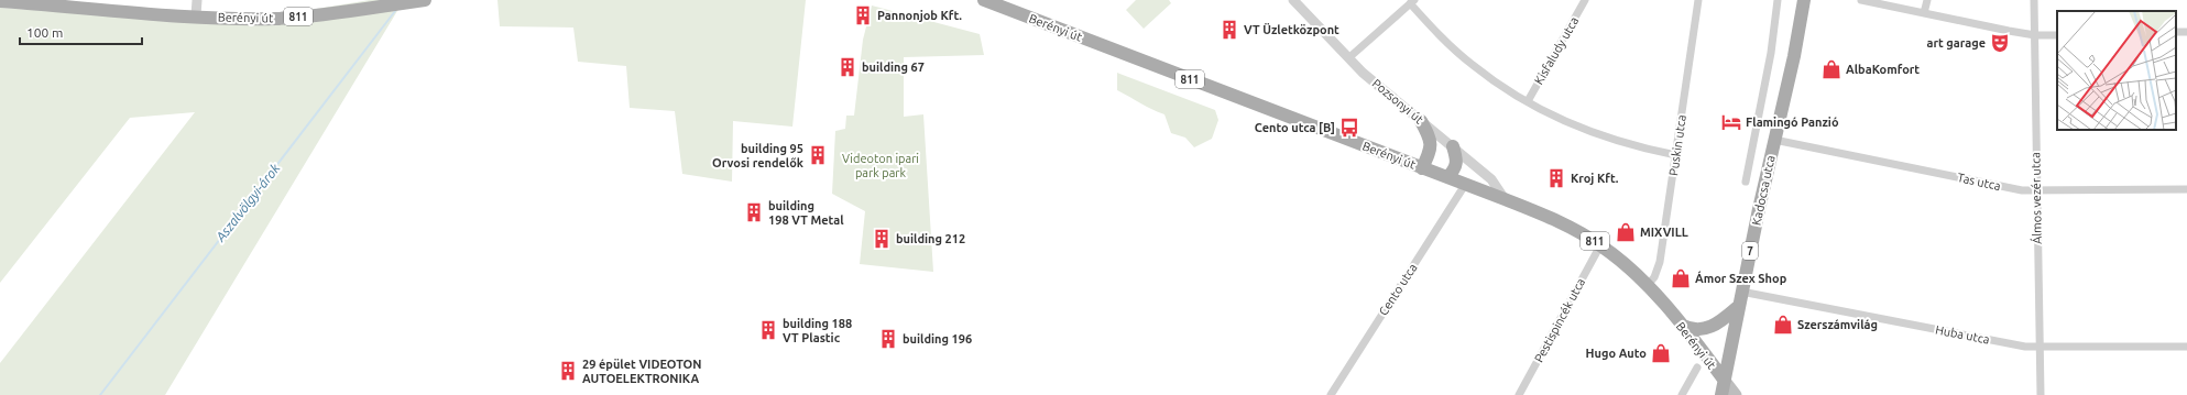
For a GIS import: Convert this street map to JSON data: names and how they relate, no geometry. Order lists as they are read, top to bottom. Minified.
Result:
{"streets":{"main road":["811","Berényi út","Kadocsa utca","7"],"street":["Kisfaludy utca","Pozsonyi út","Puskin utca","Tas utca","Álmos vezér utca","Cento utca","Pestispincék utca","Huba utca"]},"crossings":[["811","Berényi út"],["Berényi út","Pozsonyi út"],["Berényi út","Puskin utca"],["Berényi út","Kadocsa utca"],["Berényi út","7"],["Berényi út","Cento utca"],["Berényi út","Pestispincék utca"],["Tas utca","Kadocsa utca"],["Tas utca","Álmos vezér utca"],["Kadocsa utca","7"],["Kadocsa utca","Huba utca"],["Álmos vezér utca","Huba utca"]],"water":["Aszalvölgyi-árok"],"parks":["Videoton ipari park park"],"places":{"building":["Pannonjob Kft.","VT Üzletközpont","building 67","building 95 Orvosi rendelők","Kroj Kft.","building 198 VT Metal","building 212","building 188 VT Plastic","building 196","29 épület VIDEOTON AUTOELEKTRONIKA"],"theatre":["art garage"],"shop":["AlbaKomfort","MIXVILL","Ámor Szex Shop","Szerszámvilág","Hugo Auto"],"hotel":["Flamingó Panzió"],"bus stop":["Cento utca [B]"]},"scale_bar":"100 m"}
